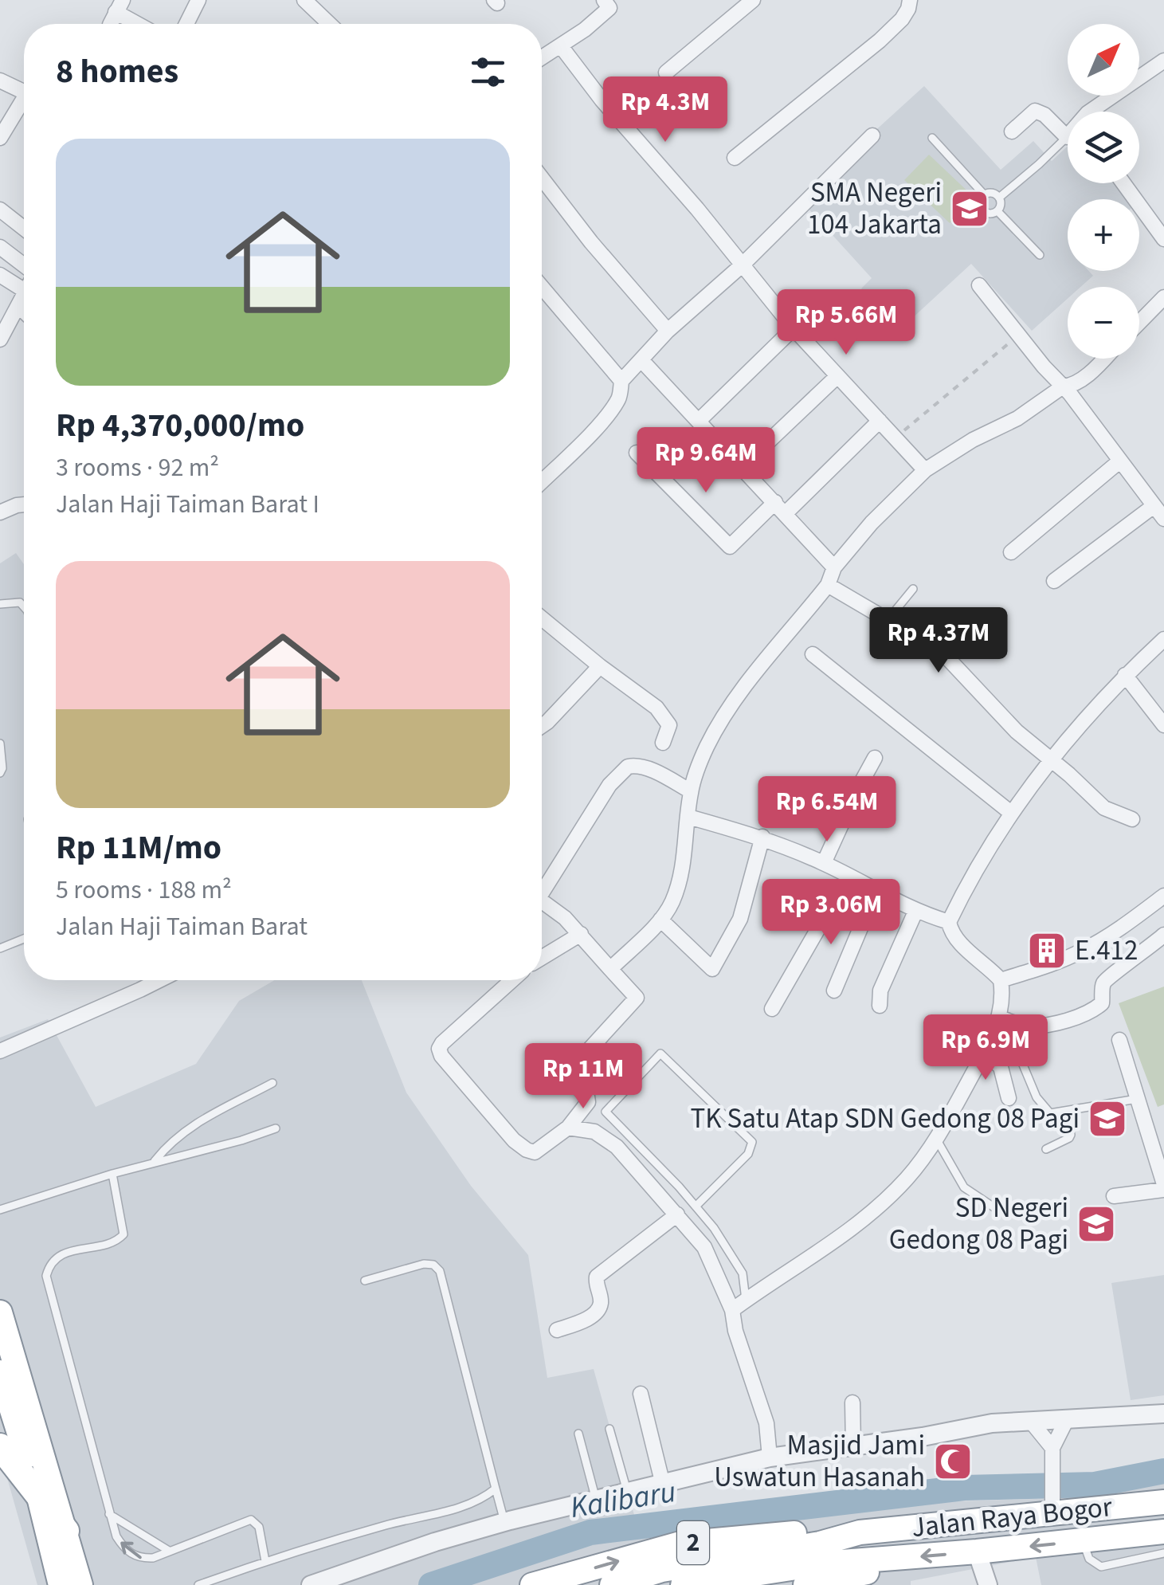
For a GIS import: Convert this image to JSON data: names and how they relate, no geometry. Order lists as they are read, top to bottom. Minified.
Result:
{"streets":{"highway":["Jalan Raya Bogor","2"]},"water":["Kalibaru"],"places":{"school or university":["SMA Negeri 104 Jakarta","TK Satu Atap SDN Gedong 08 Pagi","SD Negeri Gedong 08 Pagi"],"building":["E.412"],"mosque":["Masjid Jami Uswatun Hasanah"]},"north":"top right","page":{"map_buttons":["+","−"],"heading":"8 homes","price":["Rp 4.3M","Rp 5.66M","Rp 9.64M","Rp 4.37M","Rp 6.54M","Rp 3.06M","Rp 6.9M","Rp 11M"],"list":[{"name":"Rp 4,370,000/mo","note":"3 rooms · 92 m² · Jalan Haji Taiman Barat I"},{"name":"Rp 11M/mo","note":"5 rooms · 188 m² · Jalan Haji Taiman Barat"}]}}
